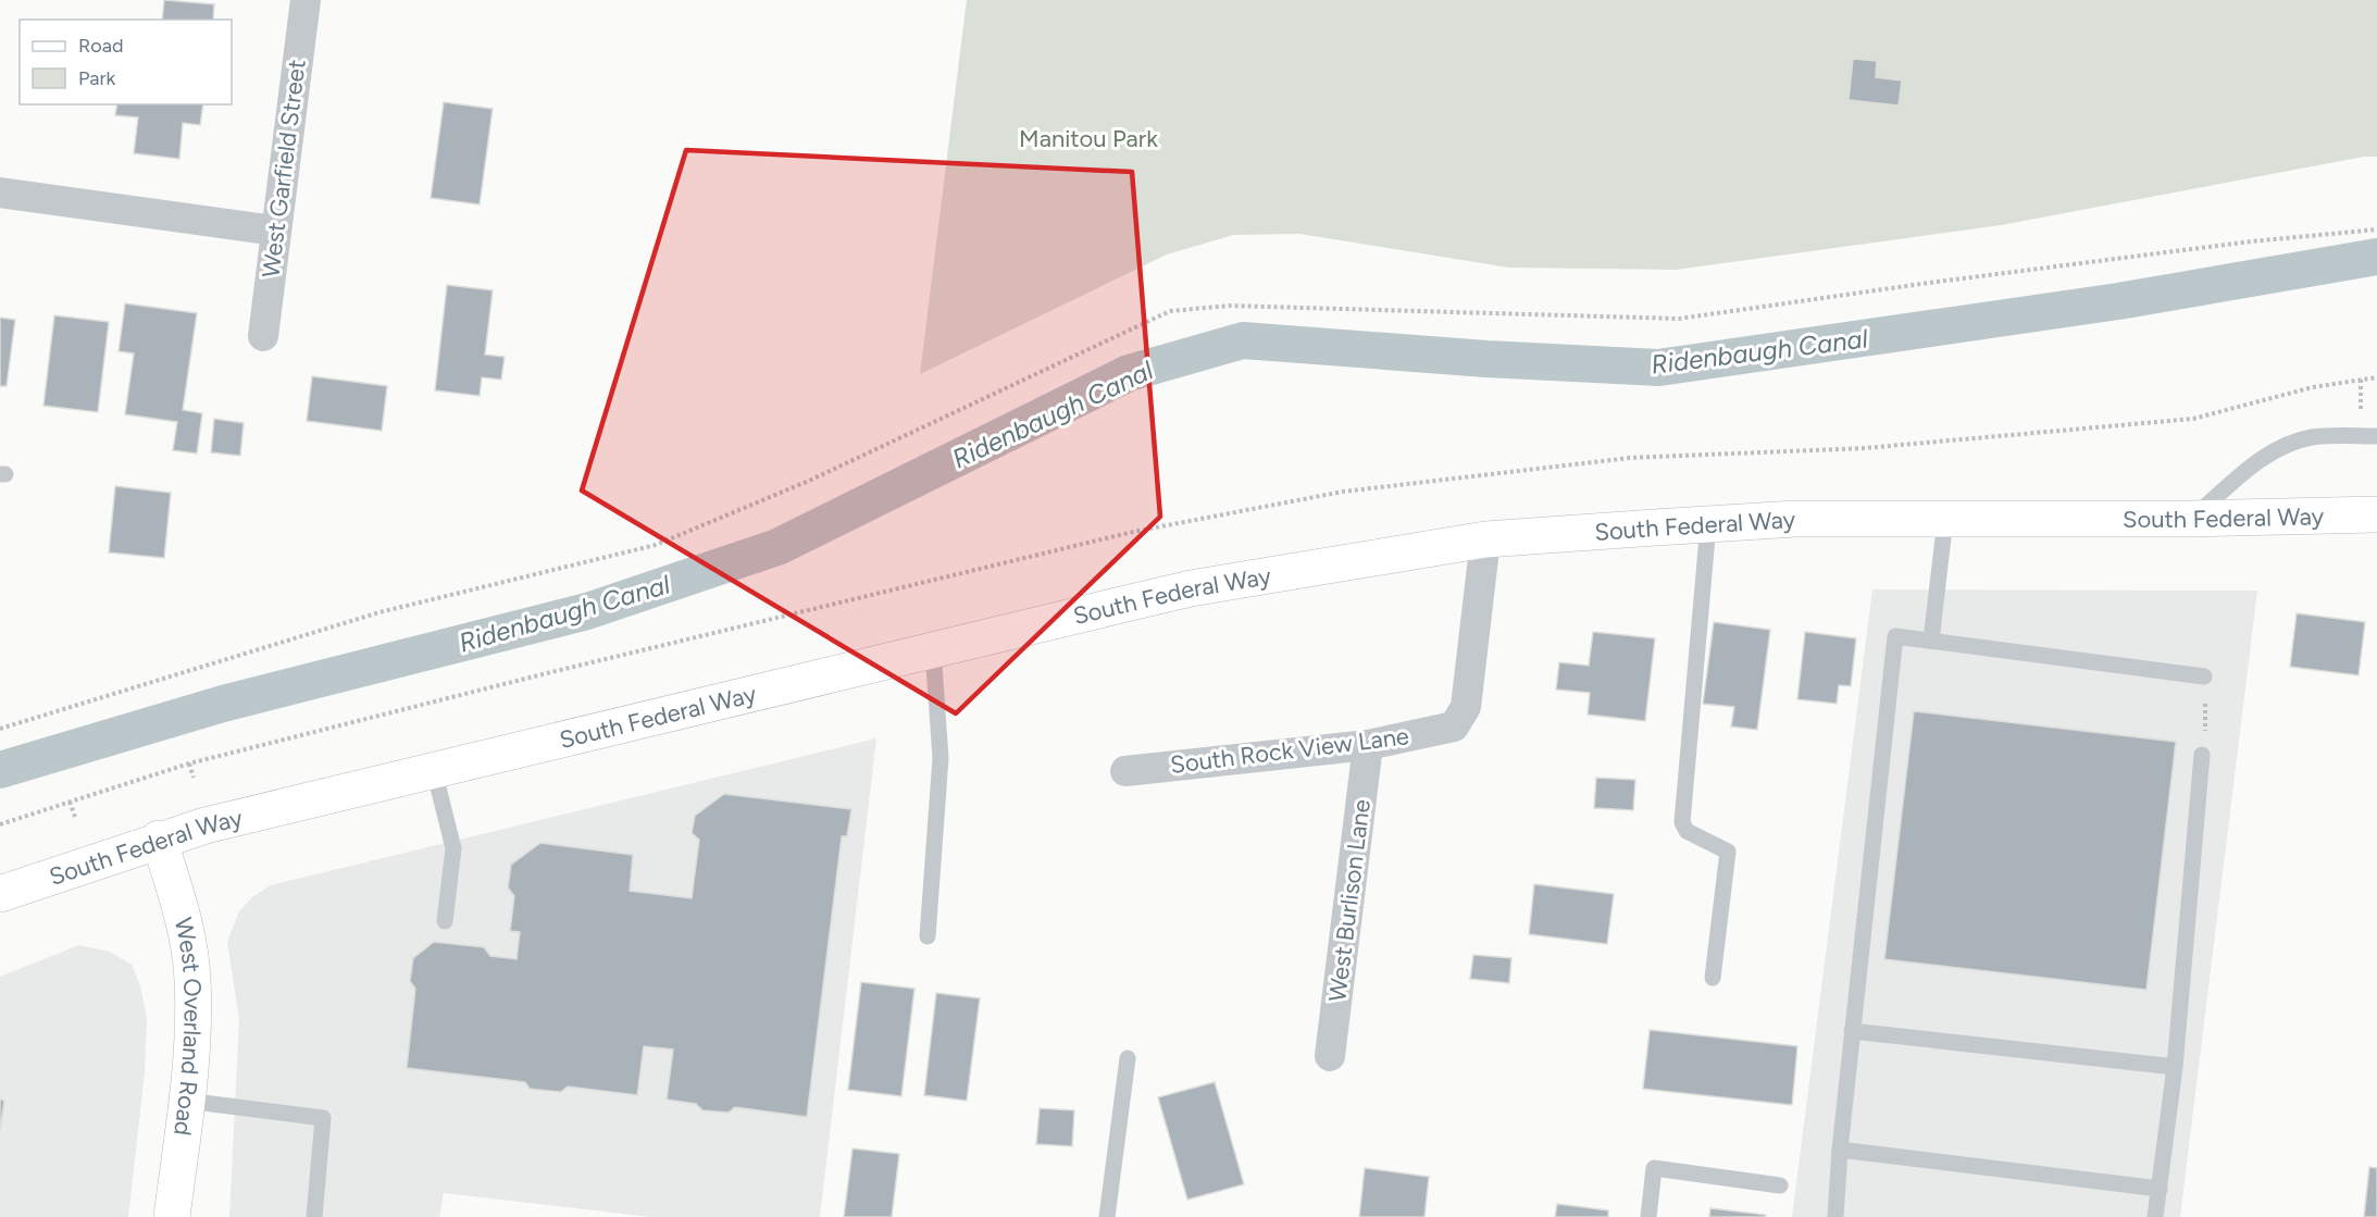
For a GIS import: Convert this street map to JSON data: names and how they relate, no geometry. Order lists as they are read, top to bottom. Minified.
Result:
{"streets":{"main road":["South Federal Way","West Overland Road"],"street":["West Garfield Street","South Rock View Lane","West Burlison Lane"]},"crossings":[["South Federal Way","South Rock View Lane"],["South Federal Way","West Overland Road"],["South Rock View Lane","West Burlison Lane"]],"water":["Ridenbaugh Canal"],"parks":["Manitou Park"],"legend":["Road","Park"]}
